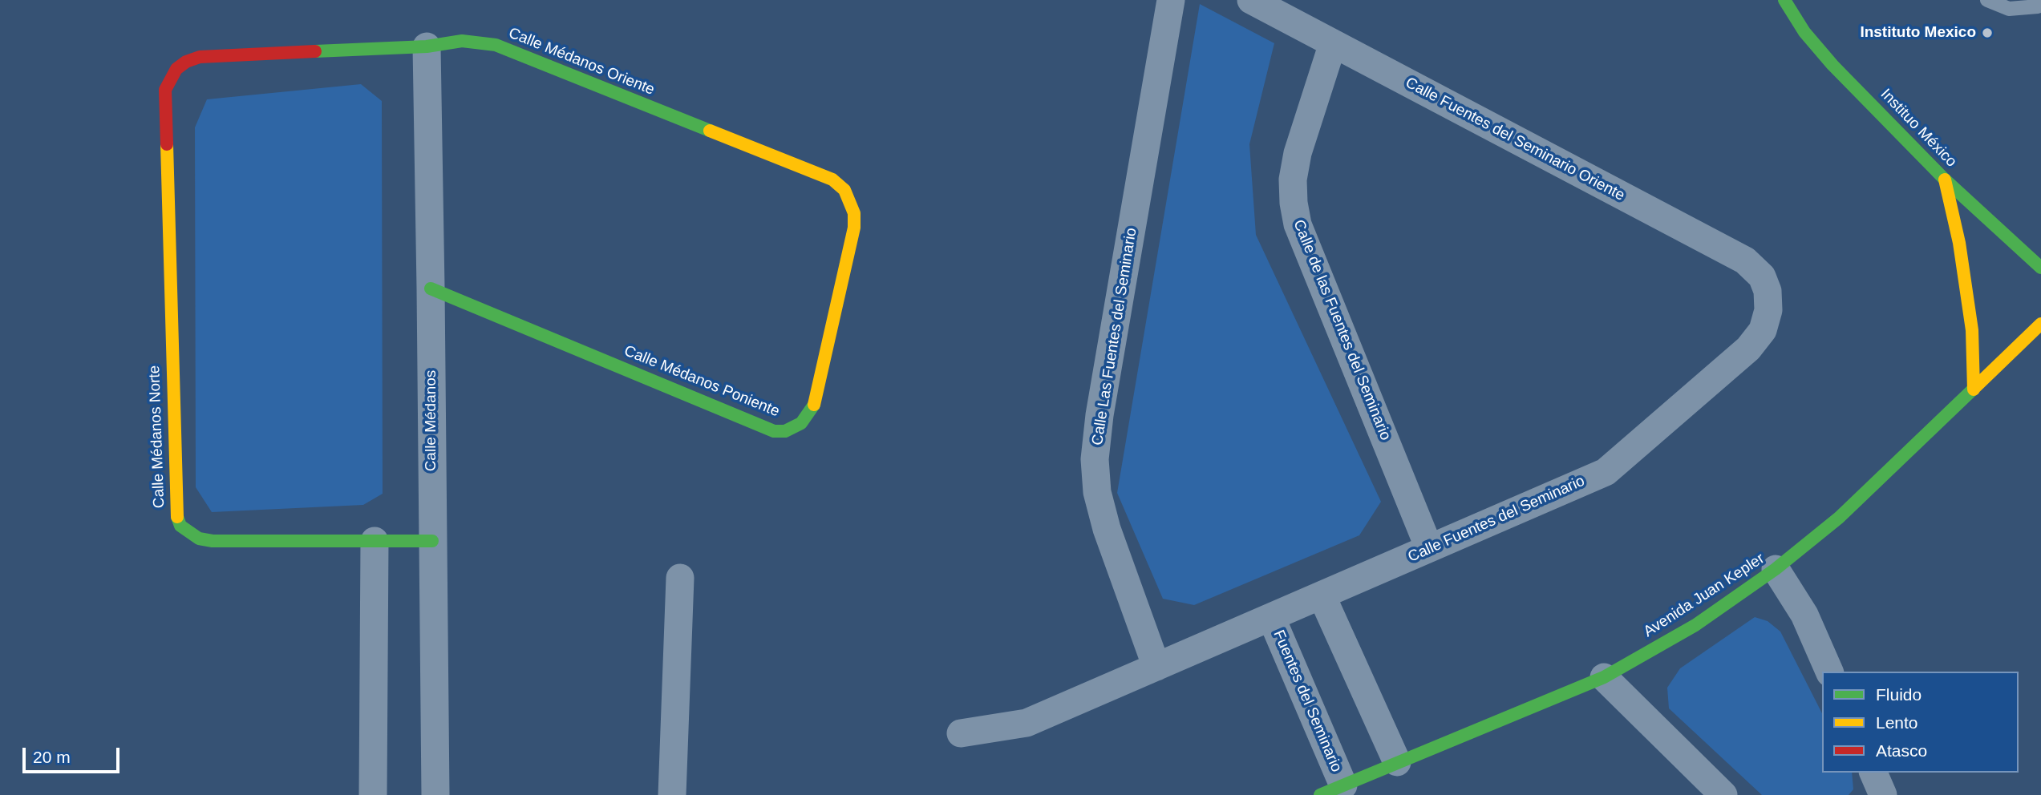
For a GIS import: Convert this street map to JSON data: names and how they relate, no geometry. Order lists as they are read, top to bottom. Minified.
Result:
{"streets":{"street":["Calle Médanos Oriente","Instituo México","Calle Fuentes del Seminario Oriente","Calle de las Fuentes del Seminario","Calle Las Fuentes del Seminario","Calle Médanos Poniente","Calle Médanos","Calle Médanos Norte","Calle Fuentes del Seminario","Avenida Juan Kepler","Fuentes del Seminario"]},"crossings":[["Calle Médanos Oriente","Calle Médanos Poniente"],["Calle Médanos Oriente","Calle Médanos"],["Calle Médanos Oriente","Calle Médanos Norte"],["Calle Fuentes del Seminario Oriente","Calle de las Fuentes del Seminario"],["Calle Fuentes del Seminario Oriente","Calle Fuentes del Seminario"],["Calle de las Fuentes del Seminario","Calle Fuentes del Seminario"],["Calle Las Fuentes del Seminario","Calle Fuentes del Seminario"],["Calle Médanos Poniente","Calle Médanos"],["Calle Médanos","Calle Médanos Norte"],["Calle Fuentes del Seminario","Fuentes del Seminario"],["Avenida Juan Kepler","Fuentes del Seminario"]],"places":["Instituto Mexico"],"legend":["Fluido","Lento","Atasco"],"scale_bar":"20 m"}
